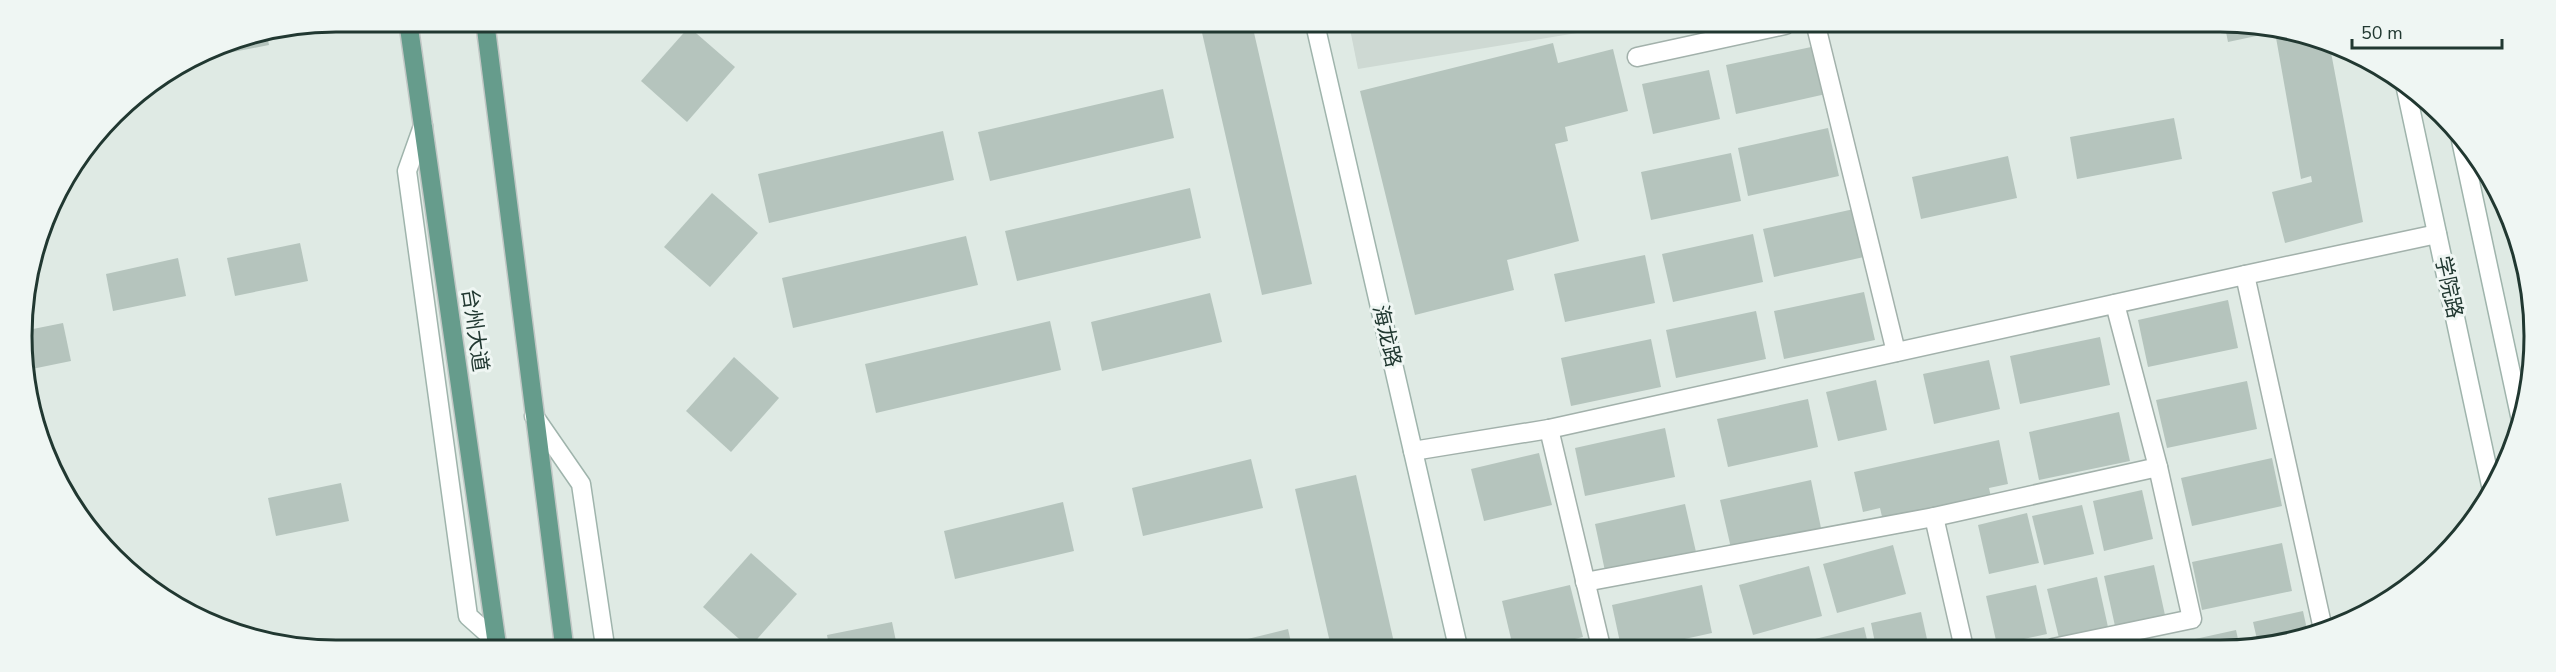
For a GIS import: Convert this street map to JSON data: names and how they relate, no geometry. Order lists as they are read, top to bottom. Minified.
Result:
{"streets":{"main road":["台州大道"],"street":["学院路","海龙路"]},"scale_bar":"50 m"}
